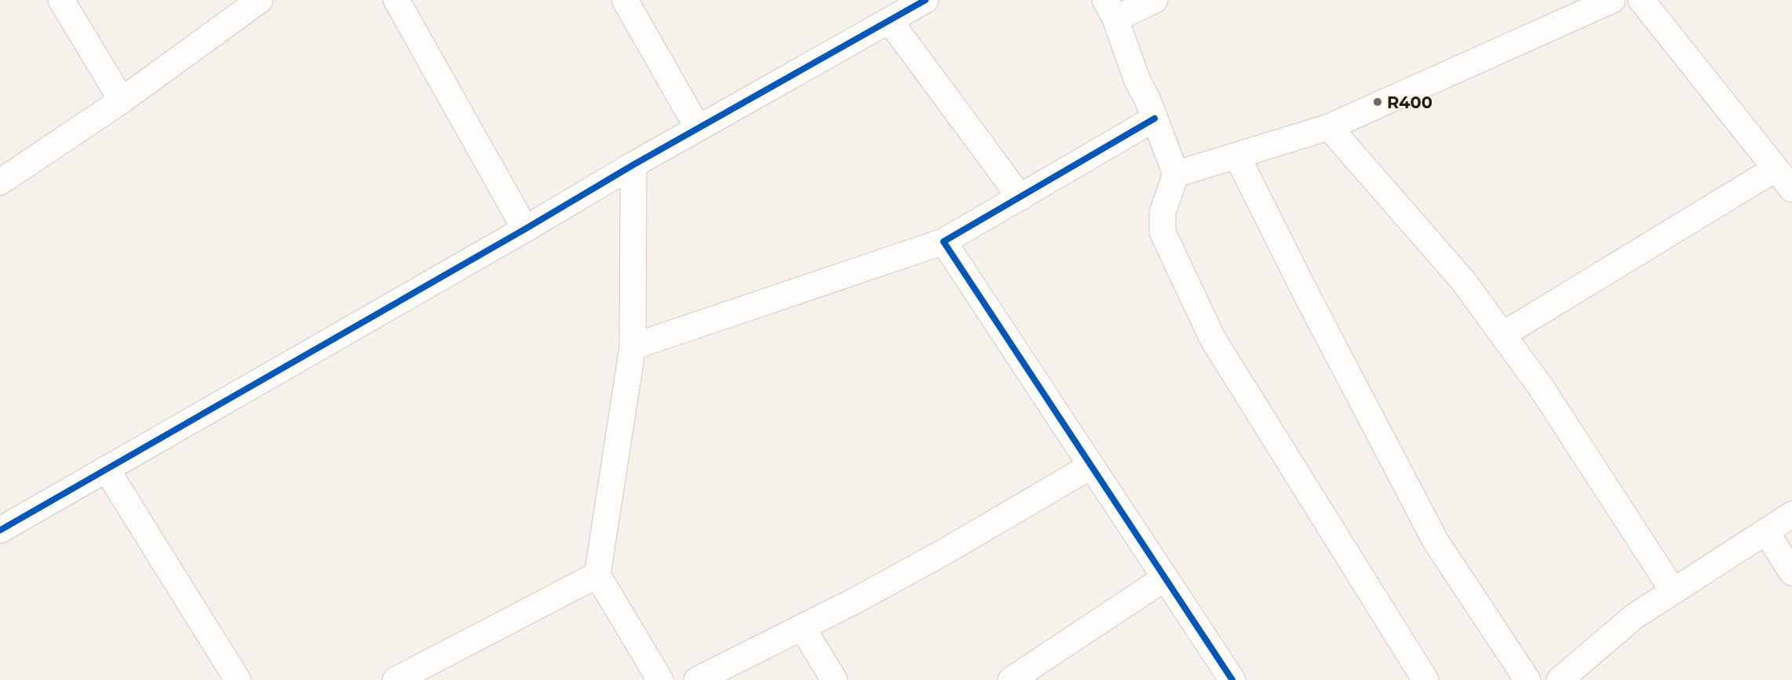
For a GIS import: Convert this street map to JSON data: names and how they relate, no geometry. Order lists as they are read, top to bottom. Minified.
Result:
{"places":["R400"]}
